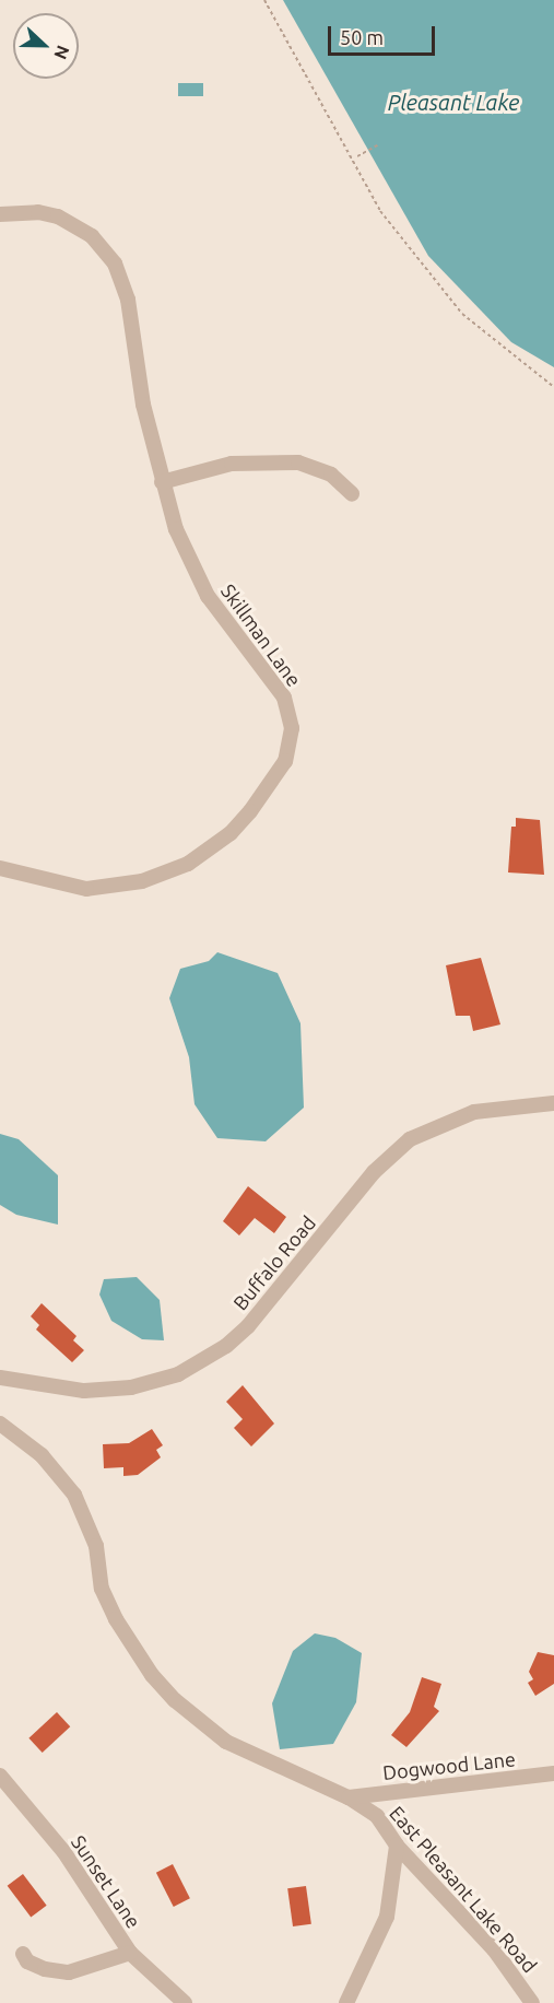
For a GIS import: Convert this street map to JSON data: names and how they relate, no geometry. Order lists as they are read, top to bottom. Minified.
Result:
{"streets":{"street":["Skillman Lane","Buffalo Road","Dogwood Lane","Sunset Lane","East Pleasant Lake Road"]},"crossings":[["Dogwood Lane","East Pleasant Lake Road"]],"water":["Pleasant Lake"],"scale_bar":"50 m","north":"right"}
